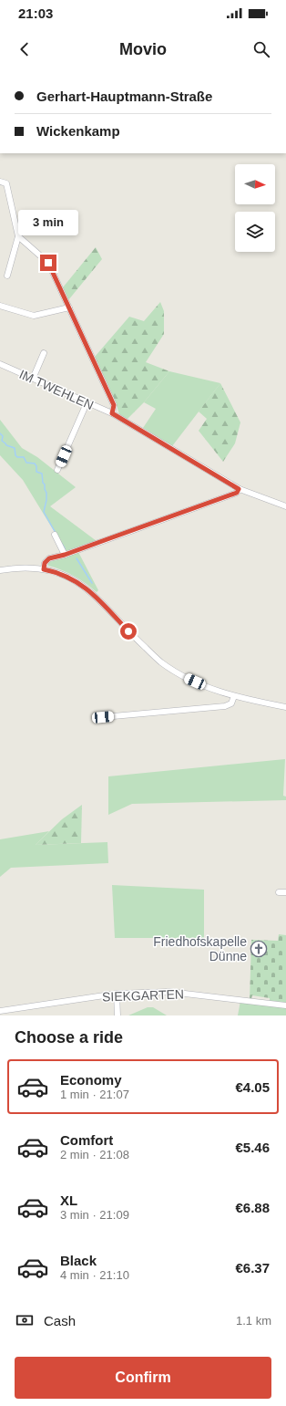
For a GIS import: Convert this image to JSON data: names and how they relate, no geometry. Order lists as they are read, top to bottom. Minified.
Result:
{"streets":{"street":["IM TWEHLEN","SIEKGARTEN"]},"places":{"church":["Friedhofskapelle Dünne"]},"north":"right","page":{"status":"21:03","header":"Movio","banner":["Gerhart-Hauptmann-Straße","Wickenkamp"],"bubble":"3 min","heading":"Choose a ride","list":[{"name":"Economy","note":"1 min · 21:07","value":"€4.05"},{"name":"Comfort","note":"2 min · 21:08","value":"€5.46"},{"name":"XL","note":"3 min · 21:09","value":"€6.88"},{"name":"Black","note":"4 min · 21:10","value":"€6.37"}],"pay":["Cash","1.1 km"],"buttons":"Confirm"}}
